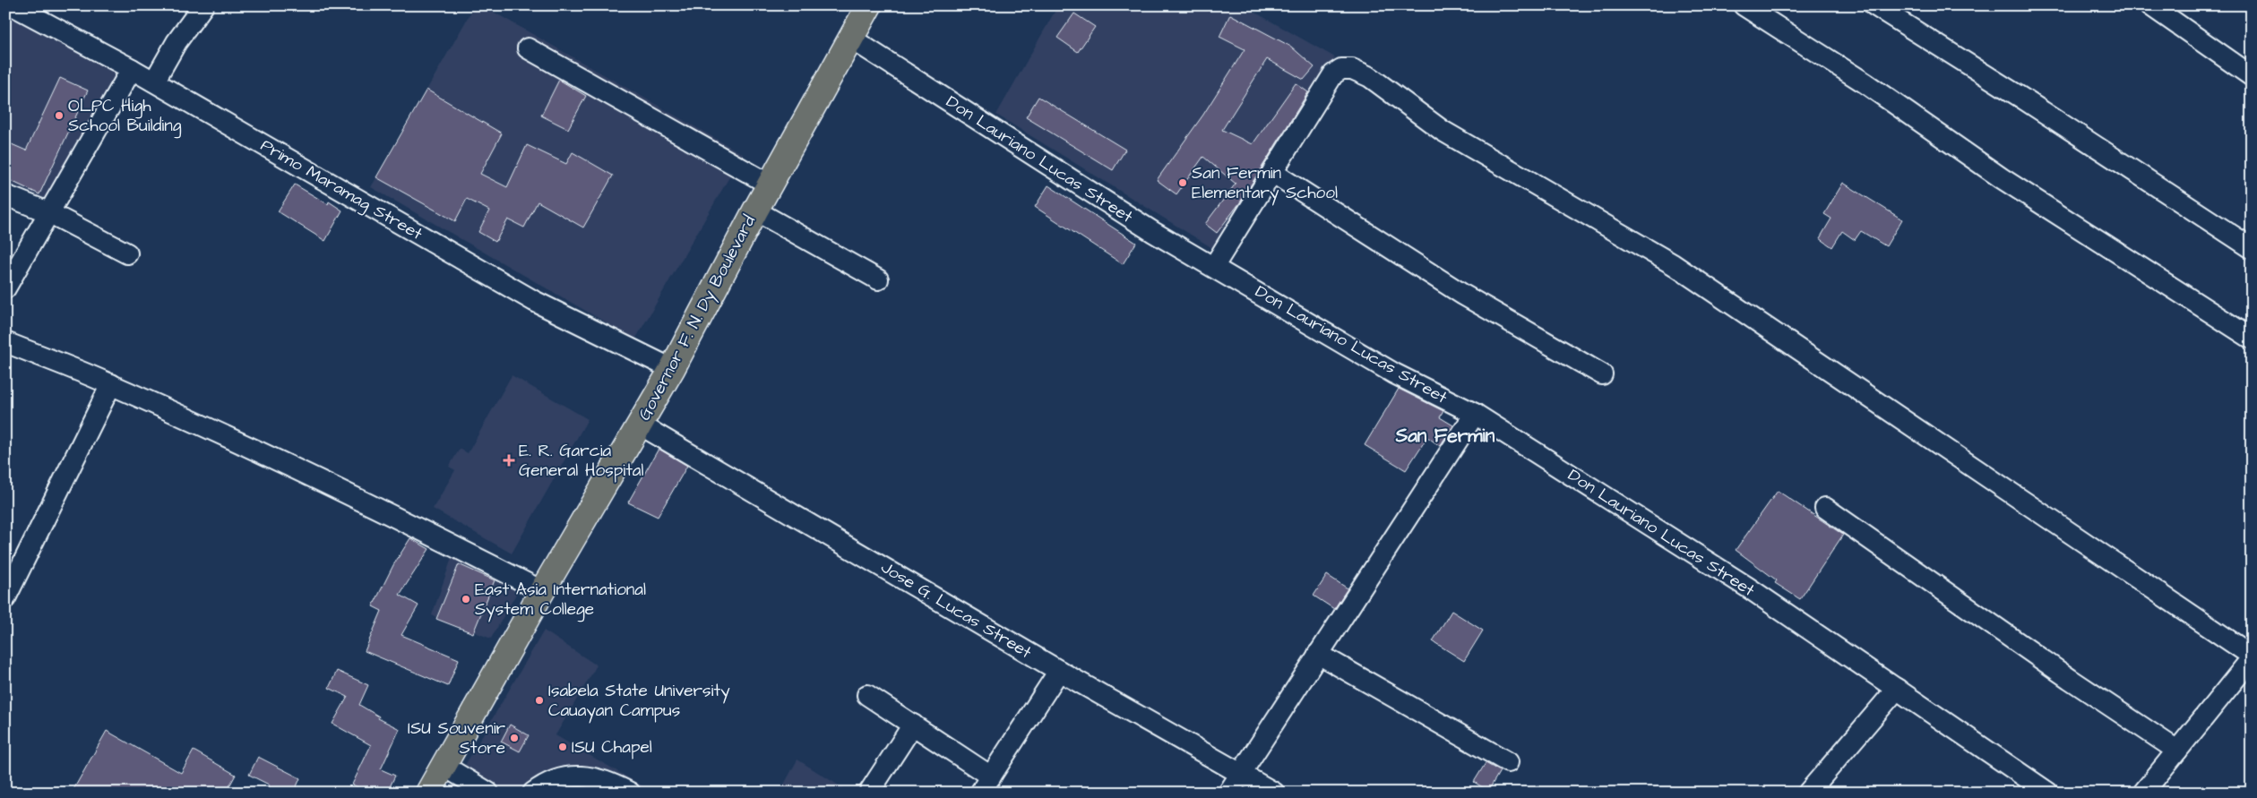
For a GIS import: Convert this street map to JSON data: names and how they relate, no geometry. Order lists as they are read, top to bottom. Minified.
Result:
{"streets":{"highway":["Governor F. N. Dy Boulevard"],"street":["Don Lauriano Lucas Street","Primo Maramag Street","Jose G. Lucas Street"]},"crossings":[["Don Lauriano Lucas Street","Governor F. N. Dy Boulevard"],["Primo Maramag Street","Governor F. N. Dy Boulevard"],["Governor F. N. Dy Boulevard","Jose G. Lucas Street"]],"districts":["San Fermin"],"places":{"other":["OLPC High School Building","San Fermin Elementary School","East Asia International System College","Isabela State University Cauayan Campus","ISU Souvenir Store","ISU Chapel"],"health":["E. R. Garcia General Hospital"]}}
